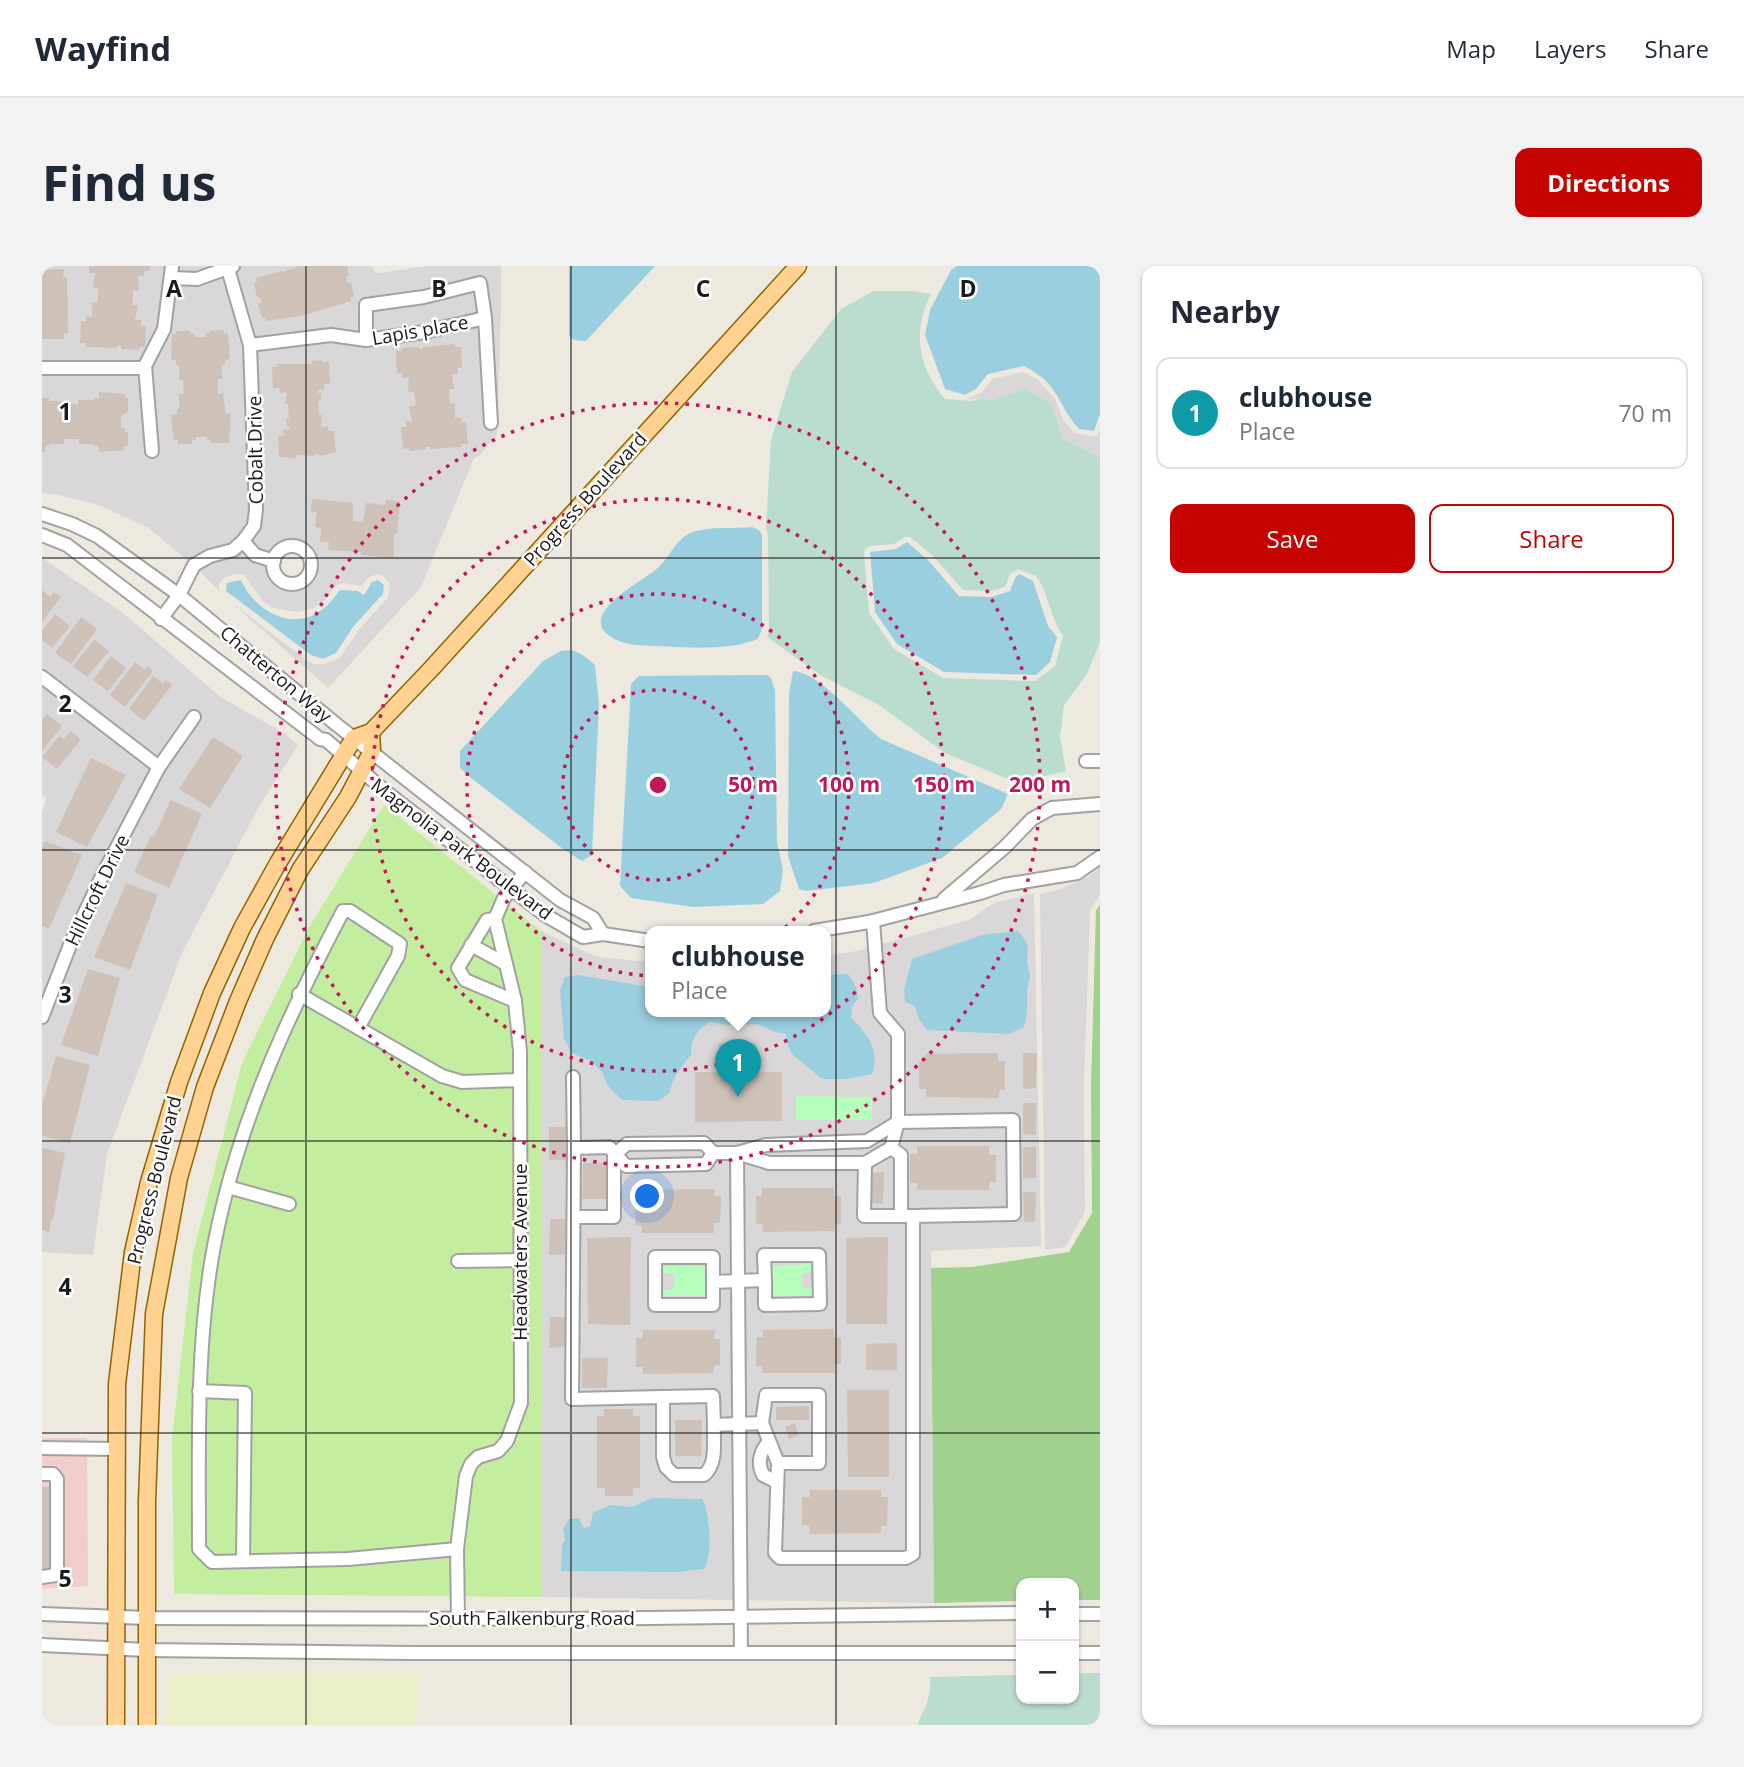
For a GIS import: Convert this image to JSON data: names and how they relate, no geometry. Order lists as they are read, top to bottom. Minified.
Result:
{"streets":{"main road":["Progress Boulevard"],"street":["Lapis place","Cobalt Drive","Chatterton Way","Magnolia Park Boulevard","Hillcroft Drive","Headwaters Avenue","South Falkenburg Road"]},"crossings":[["Lapis place","Cobalt Drive"],["Progress Boulevard","Chatterton Way"],["Progress Boulevard","Magnolia Park Boulevard"],["Progress Boulevard","South Falkenburg Road"],["Chatterton Way","Magnolia Park Boulevard"],["Headwaters Avenue","South Falkenburg Road"]],"page":{"header":"Wayfind","nav":["Map","Layers","Share"],"buttons":["Directions",["Save","Share"]],"title":"Find us","heading":"Nearby","list":[{"mark":"1","name":"clubhouse","note":"Place","value":"70 m"}],"popup":["clubhouse","Place"],"pins":"1","map_buttons":["+","−"]},"grid":{"columns":["A","B","C","D"],"rows":["1","2","3","4","5"]},"rings":["50 m","100 m","150 m","200 m"]}
